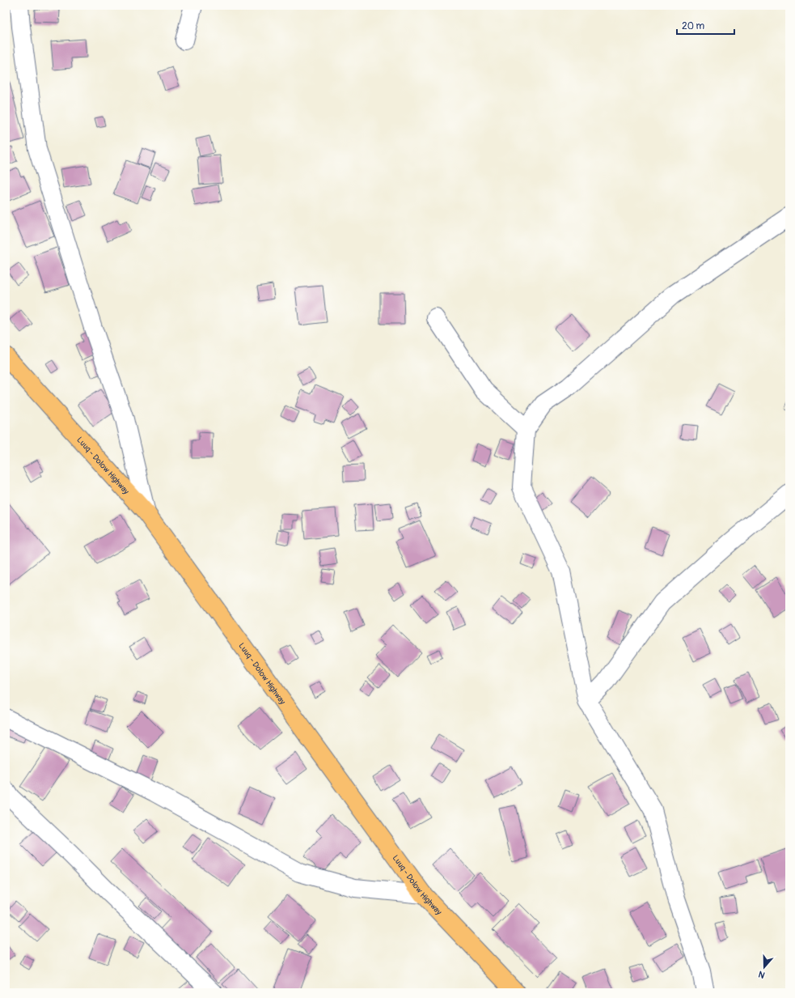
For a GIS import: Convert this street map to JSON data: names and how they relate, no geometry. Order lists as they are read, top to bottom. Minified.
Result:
{"streets":{"main road":["Luuq - Dolow Highway"]},"scale_bar":"20 m","north":"bottom"}
